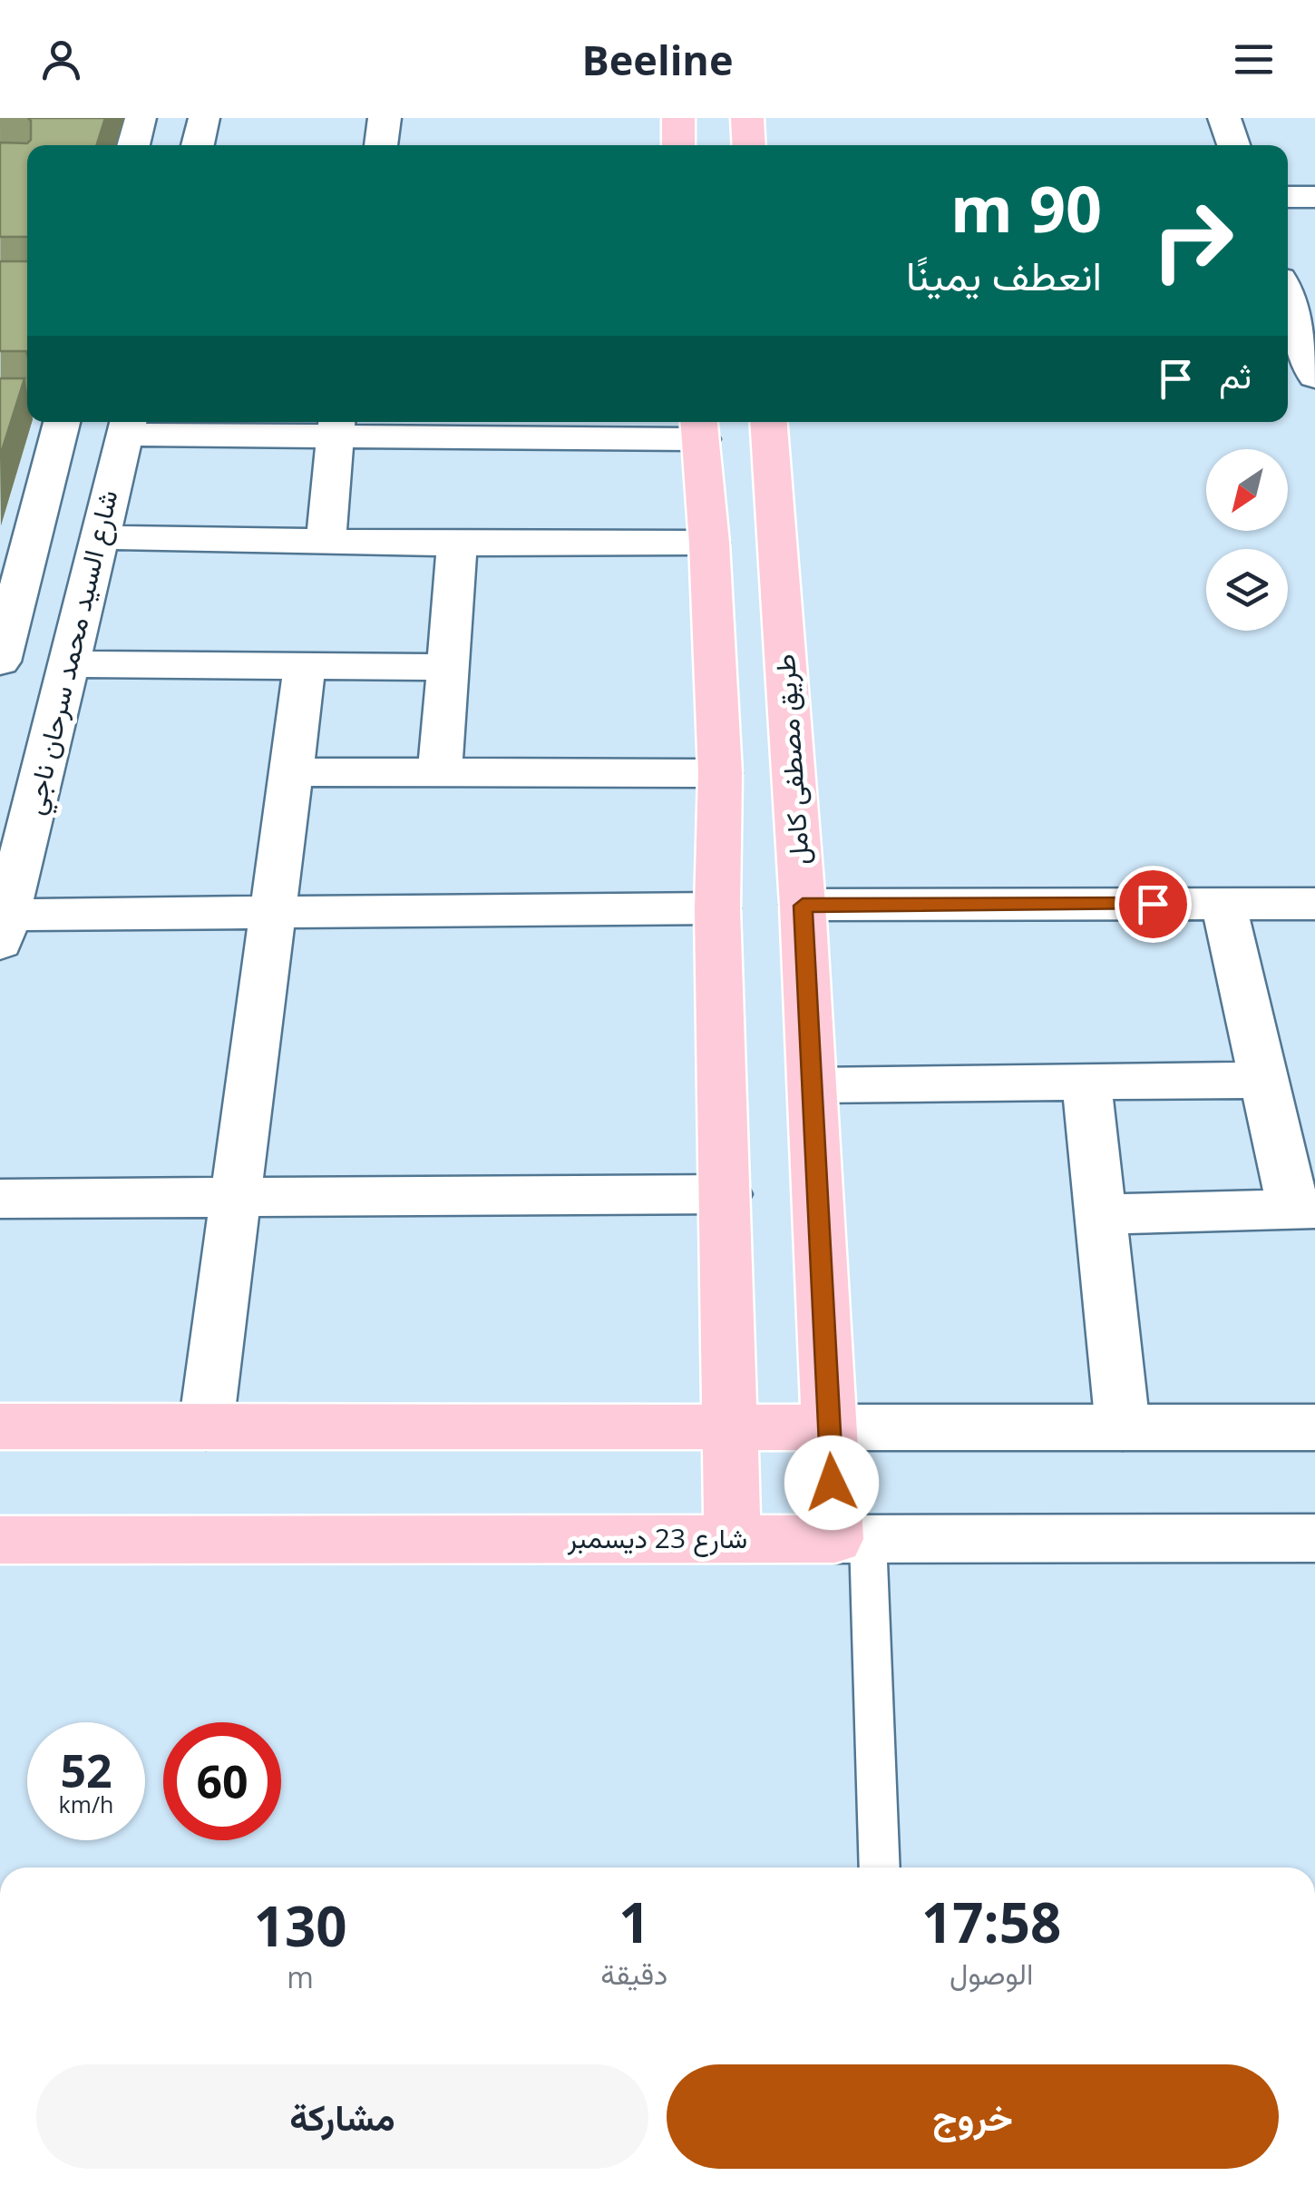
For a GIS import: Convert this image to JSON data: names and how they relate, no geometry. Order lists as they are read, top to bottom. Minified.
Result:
{"streets":{"main road":["طريق مصطفى كامل","شارع 23 ديسمبر"],"street":["شارع السيد محمد سرحان ناجي"]},"crossings":[["طريق مصطفى كامل","شارع 23 ديسمبر"]],"north":"bottom left","page":{"header":"Beeline","turn":["90 m","انعطف يمينًا"],"then":"ثم","speed":"52 km/h","limit":"60","eta":["17:58","الوصول","1","دقيقة","130","m"],"buttons":["خروج","مشاركة"]}}
